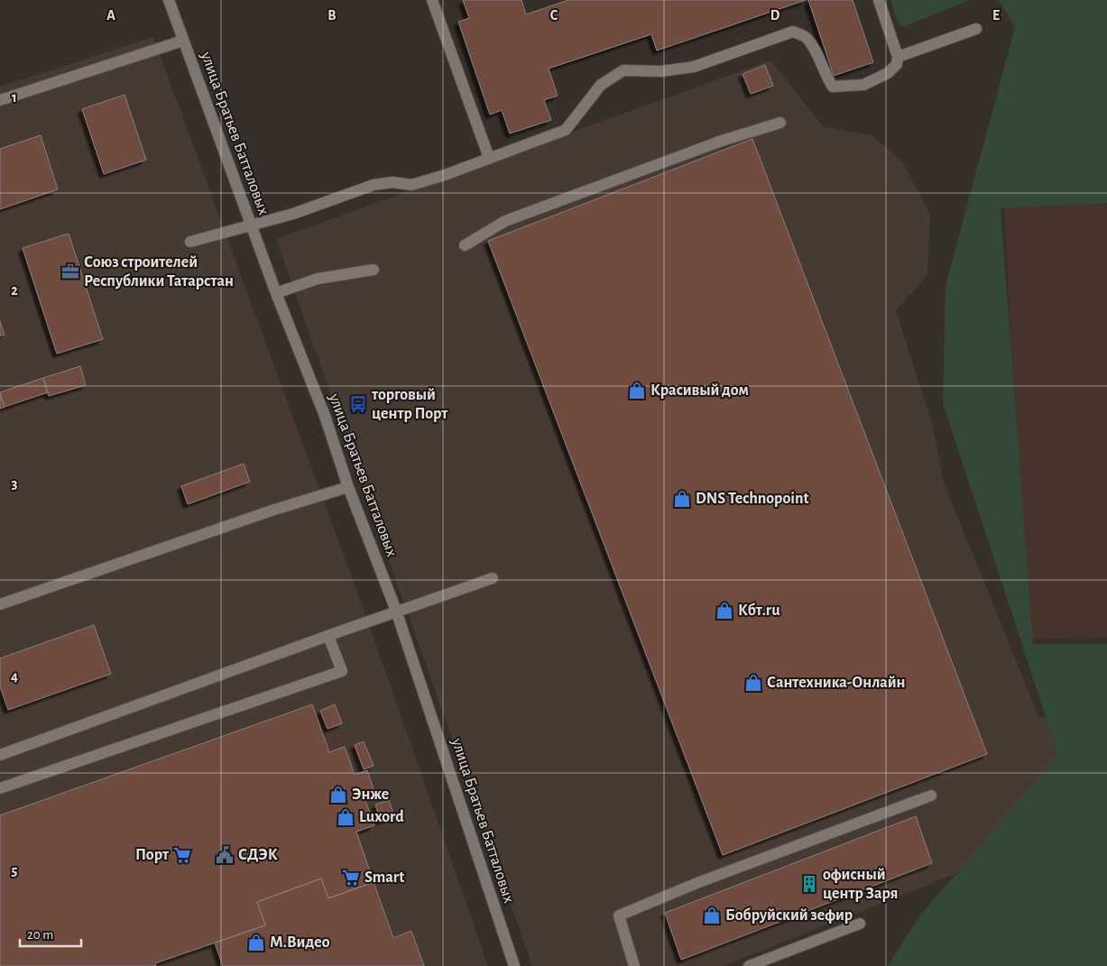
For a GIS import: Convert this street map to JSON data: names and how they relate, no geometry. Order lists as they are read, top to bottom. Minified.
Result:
{"streets":{"street":["улица Братьев Батталовых"]},"places":{"office":["Союз строителей Республики Татарстан"],"shop":["Красивый дом","DNS Technopoint","Кбт.ru","Сантехника-Онлайн","Энже","Luxord","Бобруйский зефир","М.Видео"],"bus stop":["торговый центр Порт"],"supermarket":["Порт","Smart"],"public building":["СДЭК"],"building":["офисный центр Заря"]},"scale_bar":"20 m","grid":{"columns":["A","B","C","D","E"],"rows":["1","2","3","4","5"]}}
